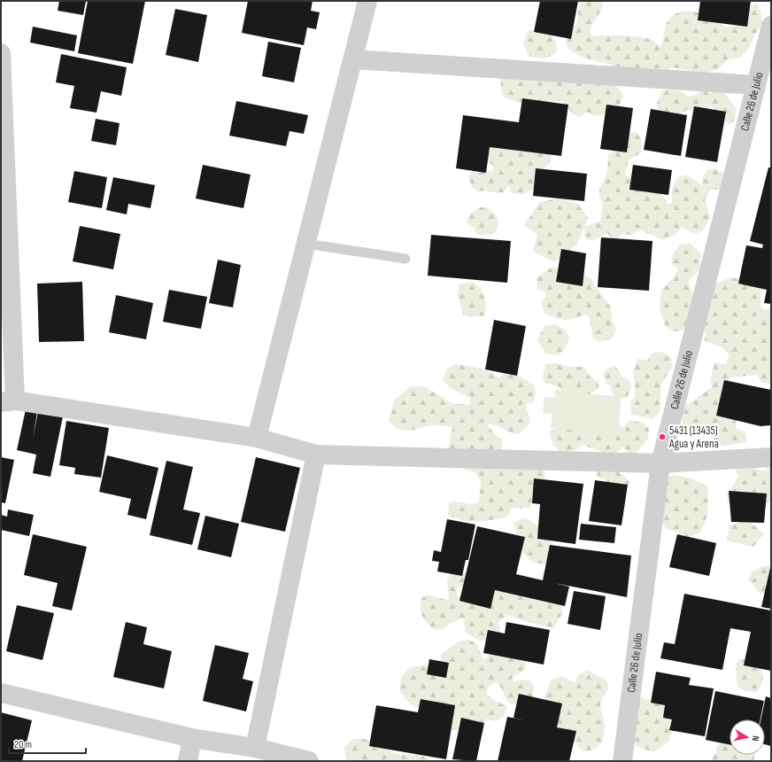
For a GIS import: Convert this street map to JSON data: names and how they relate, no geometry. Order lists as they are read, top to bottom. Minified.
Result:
{"streets":{"street":["Calle 26 de Julio"]},"places":["5431 (13435) Agua y Arena"],"scale_bar":"20 m","north":"right"}
